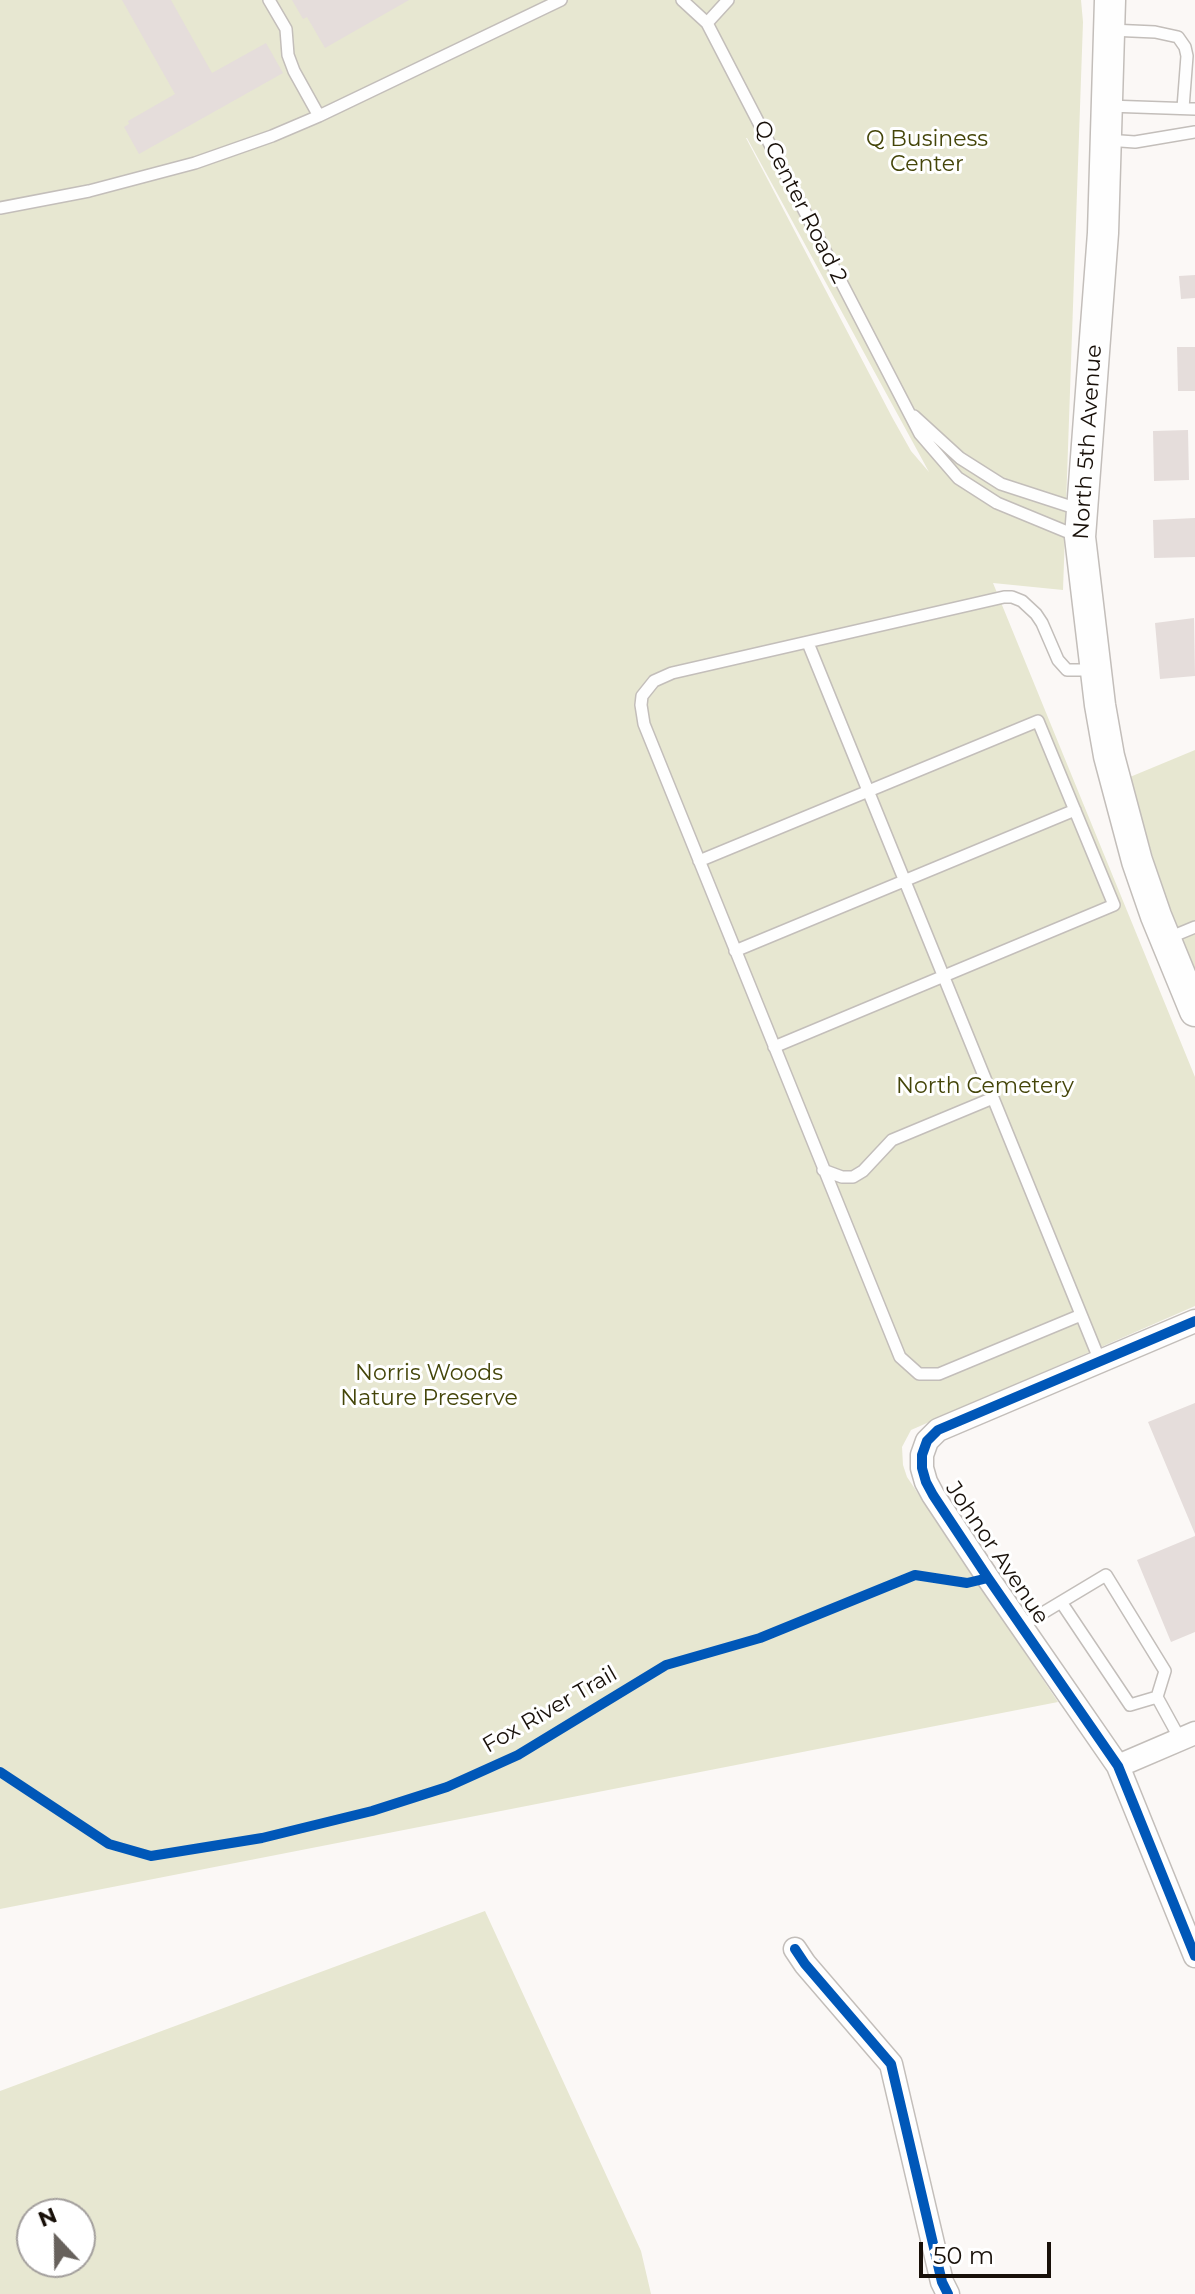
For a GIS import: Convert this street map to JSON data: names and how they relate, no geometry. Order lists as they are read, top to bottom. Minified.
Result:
{"streets":{"main road":["North 5th Avenue"],"street":["Johnor Avenue"],"lane":["Q Center Road 2"],"cycle path":["Fox River Trail"]},"crossings":[["Q Center Road 2","North 5th Avenue"]],"parks":["Q Business Center","North Cemetery","Norris Woods Nature Preserve"],"scale_bar":"50 m","north":"top"}
